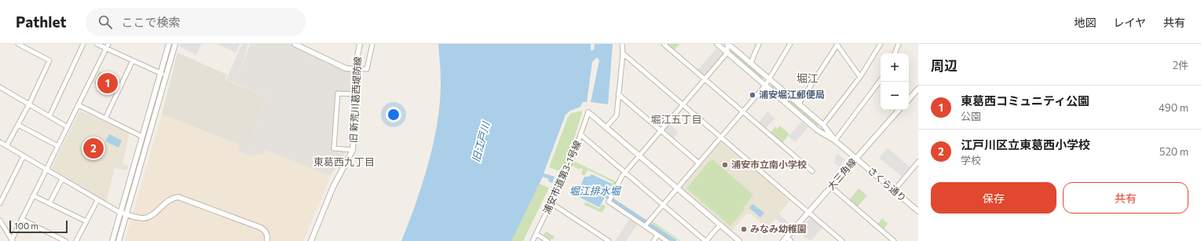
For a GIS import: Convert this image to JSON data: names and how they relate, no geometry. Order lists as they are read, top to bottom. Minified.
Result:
{"streets":{"street":["旧 新荒川葛西堤防線","大三角線","浦安市道第3-1号線","さくら通り"]},"crossings":[["大三角線","さくら通り"]],"districts":["堀江","堀江五丁目","東葛西九丁目"],"water":["旧江戸川","堀江排水堀"],"places":["浦安堀江郵便局","浦安市立南小学校","みなみ幼稚園"],"scale_bar":"100 m","page":{"header":"Pathlet","search":"ここで検索","nav":["地図","レイヤ","共有"],"heading":["周辺","2件"],"map_buttons":["+","−"],"pins":["1","2"],"list":[{"mark":"1","name":"東葛西コミュニティ公園","note":"公園","value":"490 m"},{"mark":"2","name":"江戸川区立東葛西小学校","note":"学校","value":"520 m"}],"buttons":["保存","共有"],"scale":"100 m"}}
